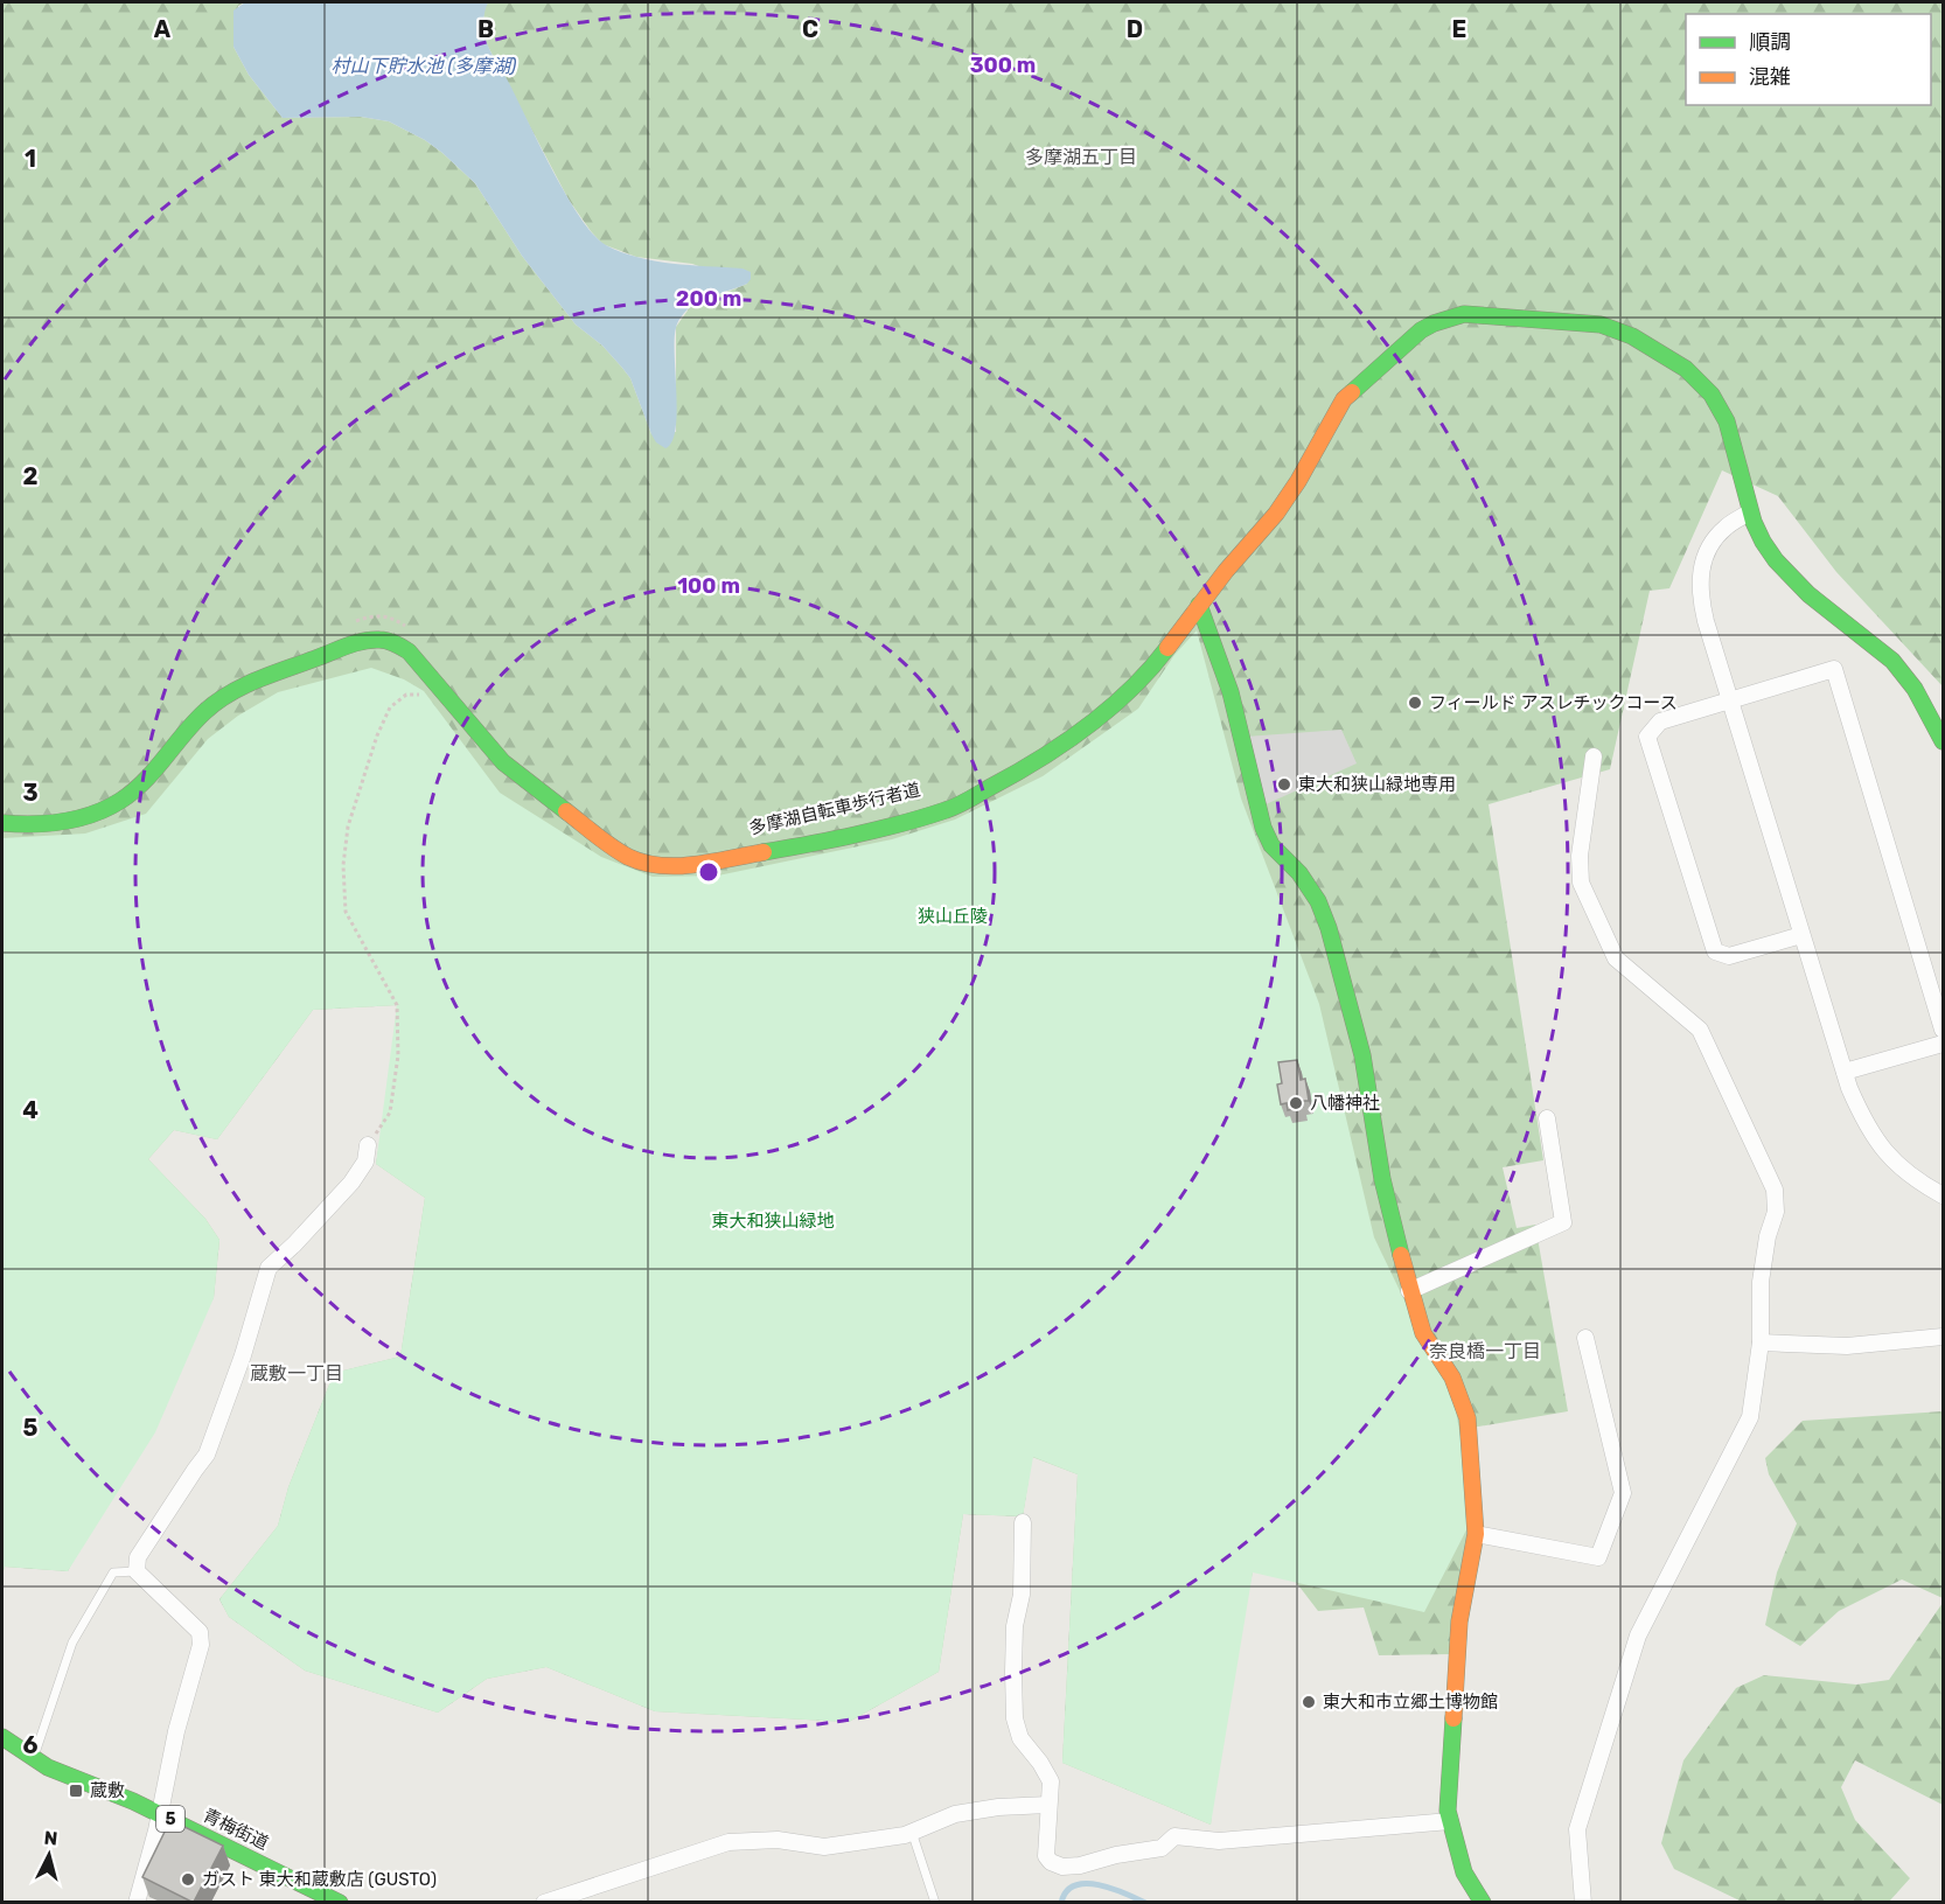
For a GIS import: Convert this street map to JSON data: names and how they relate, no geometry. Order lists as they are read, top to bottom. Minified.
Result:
{"streets":{"street":["5","青梅街道"]},"districts":["多摩湖五丁目","奈良橋一丁目","蔵敷一丁目"],"water":["村山下貯水池 (多摩湖)"],"parks":["狭山丘陵","東大和狭山緑地"],"places":{"other":["フィールド アスレチックコース","東大和狭山緑地専用","八幡神社","東大和市立郷土博物館","ガスト 東大和蔵敷店 (GUSTO)"],"transit":["蔵敷"]},"legend":["順調","混雑"],"north":"top","grid":{"columns":["A","B","C","D","E"],"rows":["1","2","3","4","5","6"]},"rings":["300 m","200 m","100 m"]}
